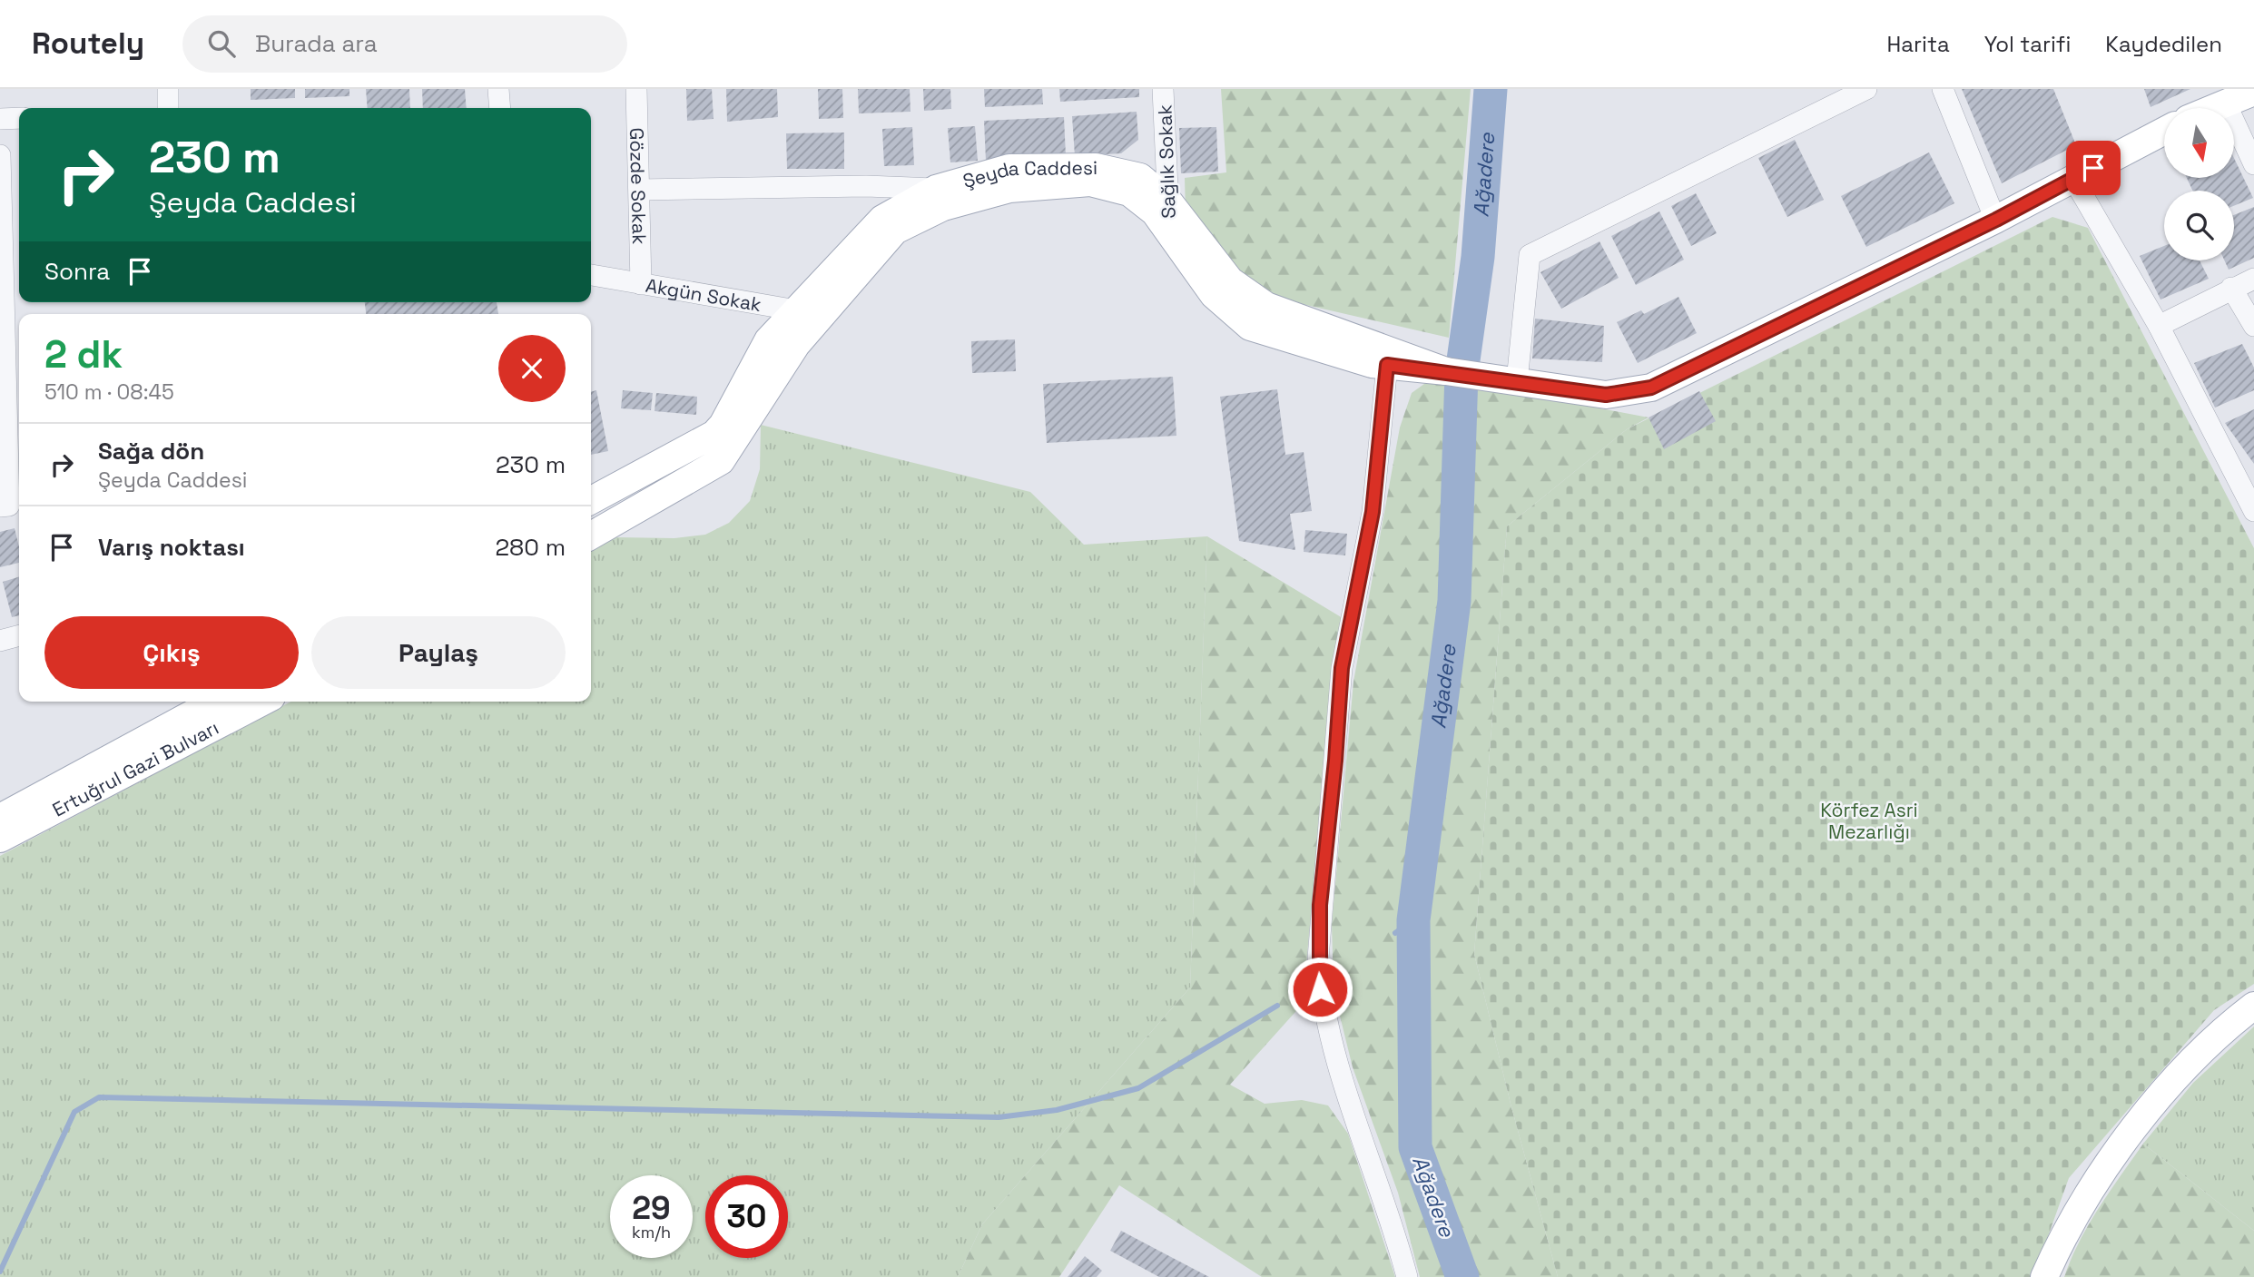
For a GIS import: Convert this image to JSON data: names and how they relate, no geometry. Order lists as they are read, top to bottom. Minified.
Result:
{"streets":{"main road":["Şeyda Caddesi","Ertuğrul Gazi Bulvarı"],"street":["Sağlık Sokak","Gözde Sokak","Akgün Sokak"]},"crossings":[["Sağlık Sokak","Şeyda Caddesi"],["Şeyda Caddesi","Akgün Sokak"],["Gözde Sokak","Akgün Sokak"]],"water":["Ağadere"],"parks":["Körfez Asri Mezarlığı"],"north":"bottom","page":{"header":"Routely","search":"Burada ara","nav":["Harita","Yol tarifi","Kaydedilen"],"turn":["230 m","Şeyda Caddesi"],"then":"Sonra","heading":["2 dk","510 m · 08:45"],"list":[{"name":"Sağa dön","note":"Şeyda Caddesi","value":"230 m"},{"name":"Varış noktası","value":"280 m"}],"buttons":["Çıkış","Paylaş"],"speed":"29 km/h","limit":"30"}}
